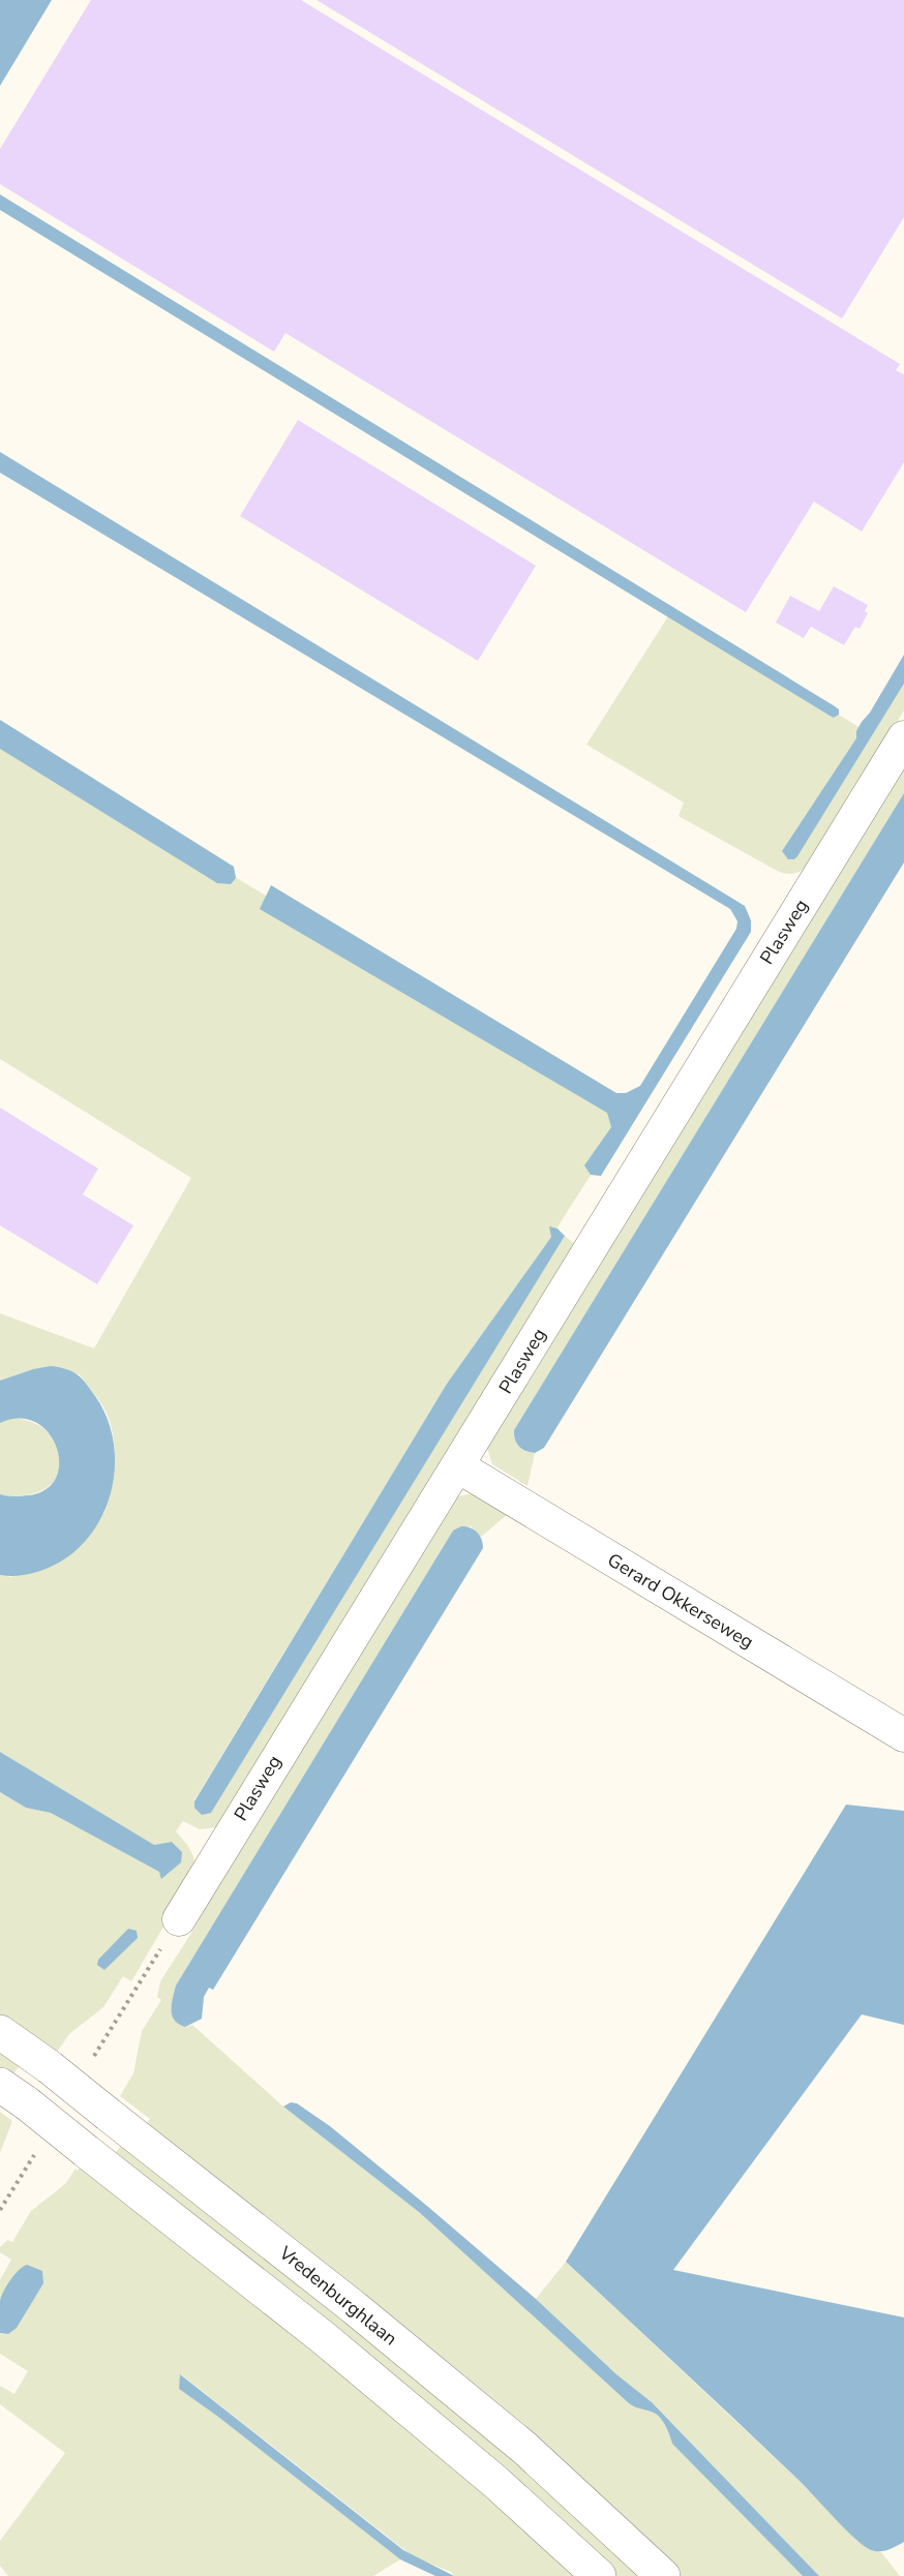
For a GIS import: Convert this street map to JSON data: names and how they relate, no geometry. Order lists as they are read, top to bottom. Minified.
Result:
{"streets":{"street":["Plasweg","Gerard Okkerseweg","Vredenburghlaan"]},"crossings":[["Plasweg","Gerard Okkerseweg"]]}
